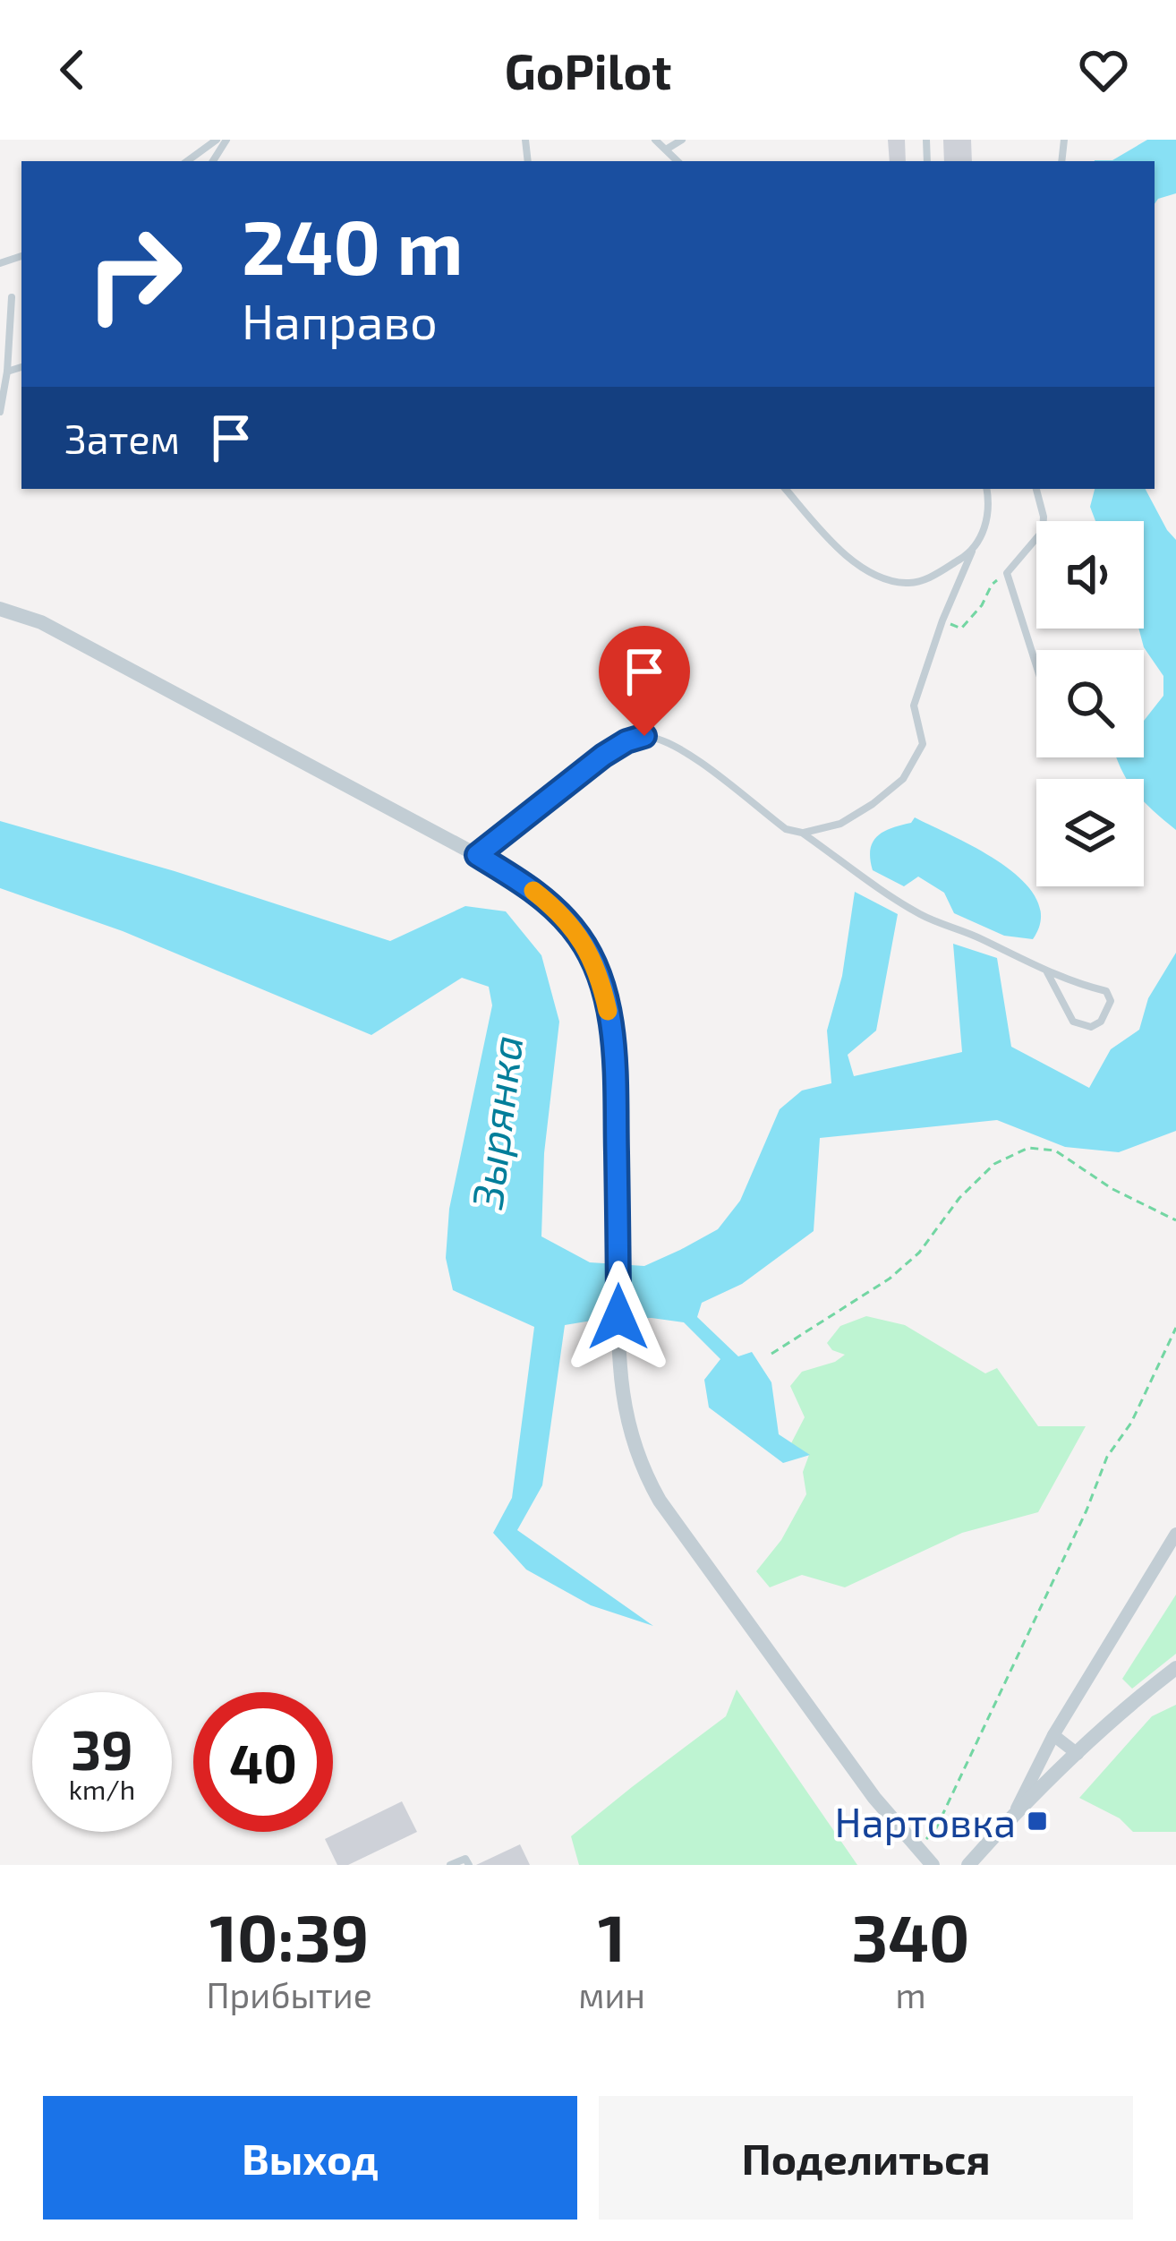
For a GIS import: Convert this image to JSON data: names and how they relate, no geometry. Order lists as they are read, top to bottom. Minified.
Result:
{"water":["Зырянка"],"places":{"transit":["Нартовка"]},"page":{"header":"GoPilot","turn":["240 m","Направо"],"then":"Затем","speed":"39 km/h","limit":"40","eta":["10:39","Прибытие","1","мин","340","m"],"buttons":["Выход","Поделиться"]}}
